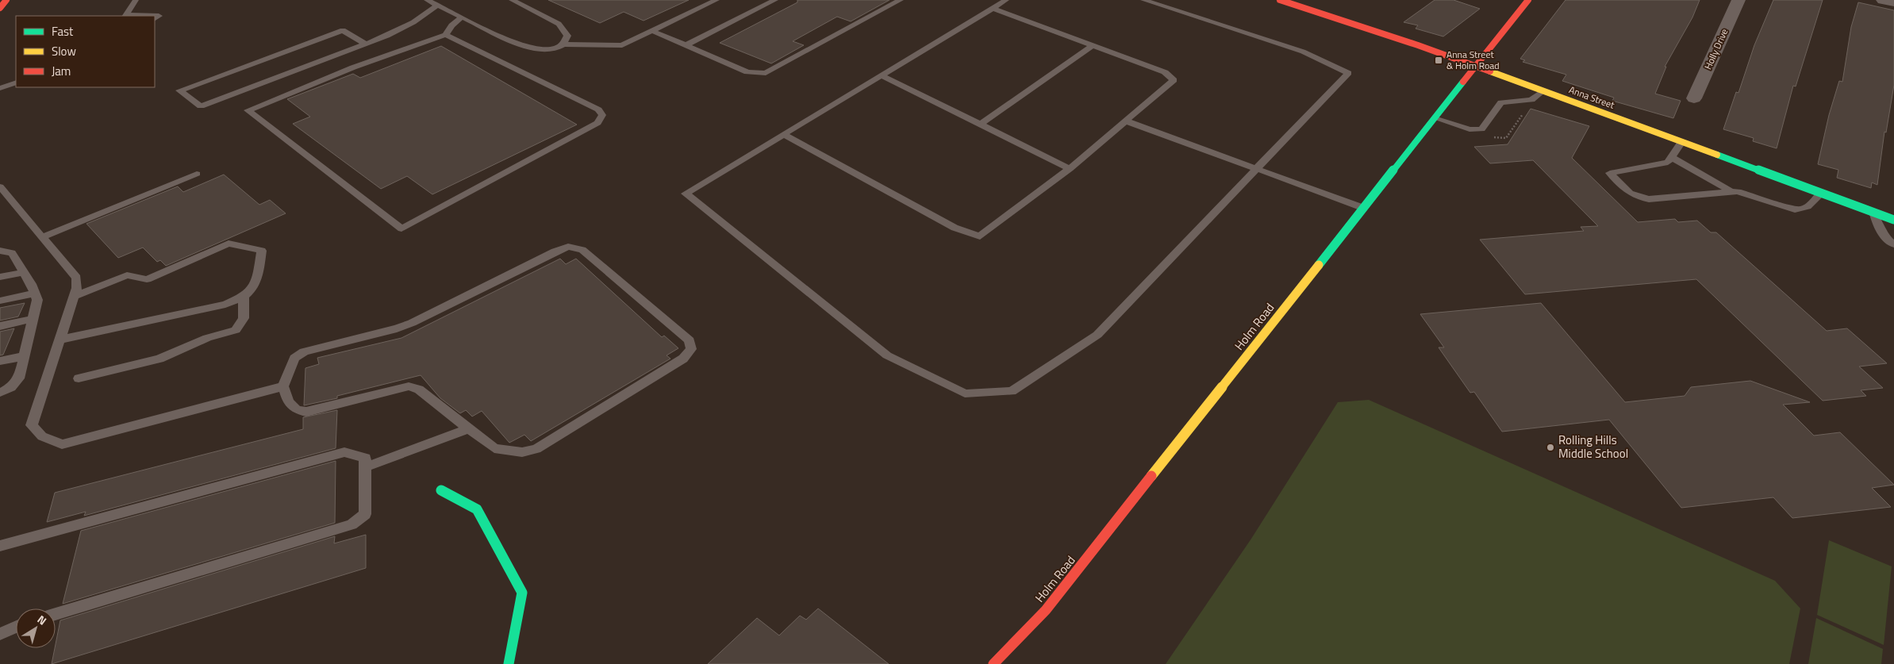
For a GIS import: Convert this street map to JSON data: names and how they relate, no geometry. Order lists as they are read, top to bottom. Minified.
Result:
{"streets":{"street":["Holly Drive","Anna Street","Holm Road"]},"crossings":[["Anna Street","Holm Road"]],"places":{"transit":["Anna Street & Holm Road"],"other":["Rolling Hills Middle School"]},"legend":["Fast","Slow","Jam"],"north":"top right"}
